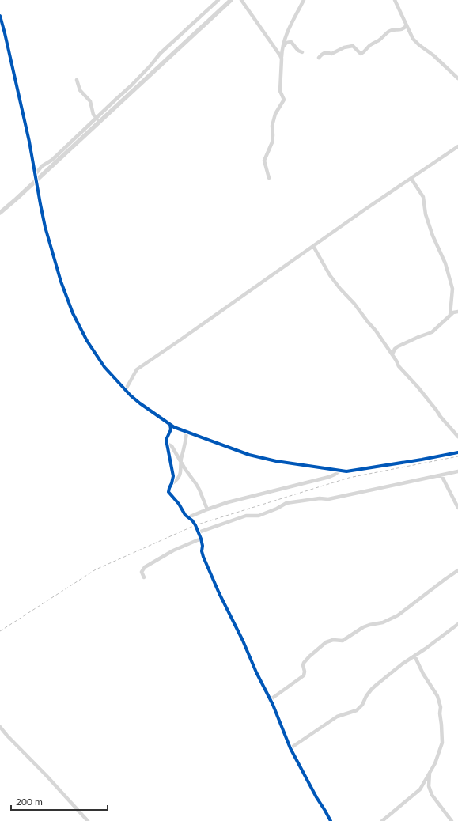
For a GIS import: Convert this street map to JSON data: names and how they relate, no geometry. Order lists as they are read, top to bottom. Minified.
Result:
{"scale_bar":"200 m"}
